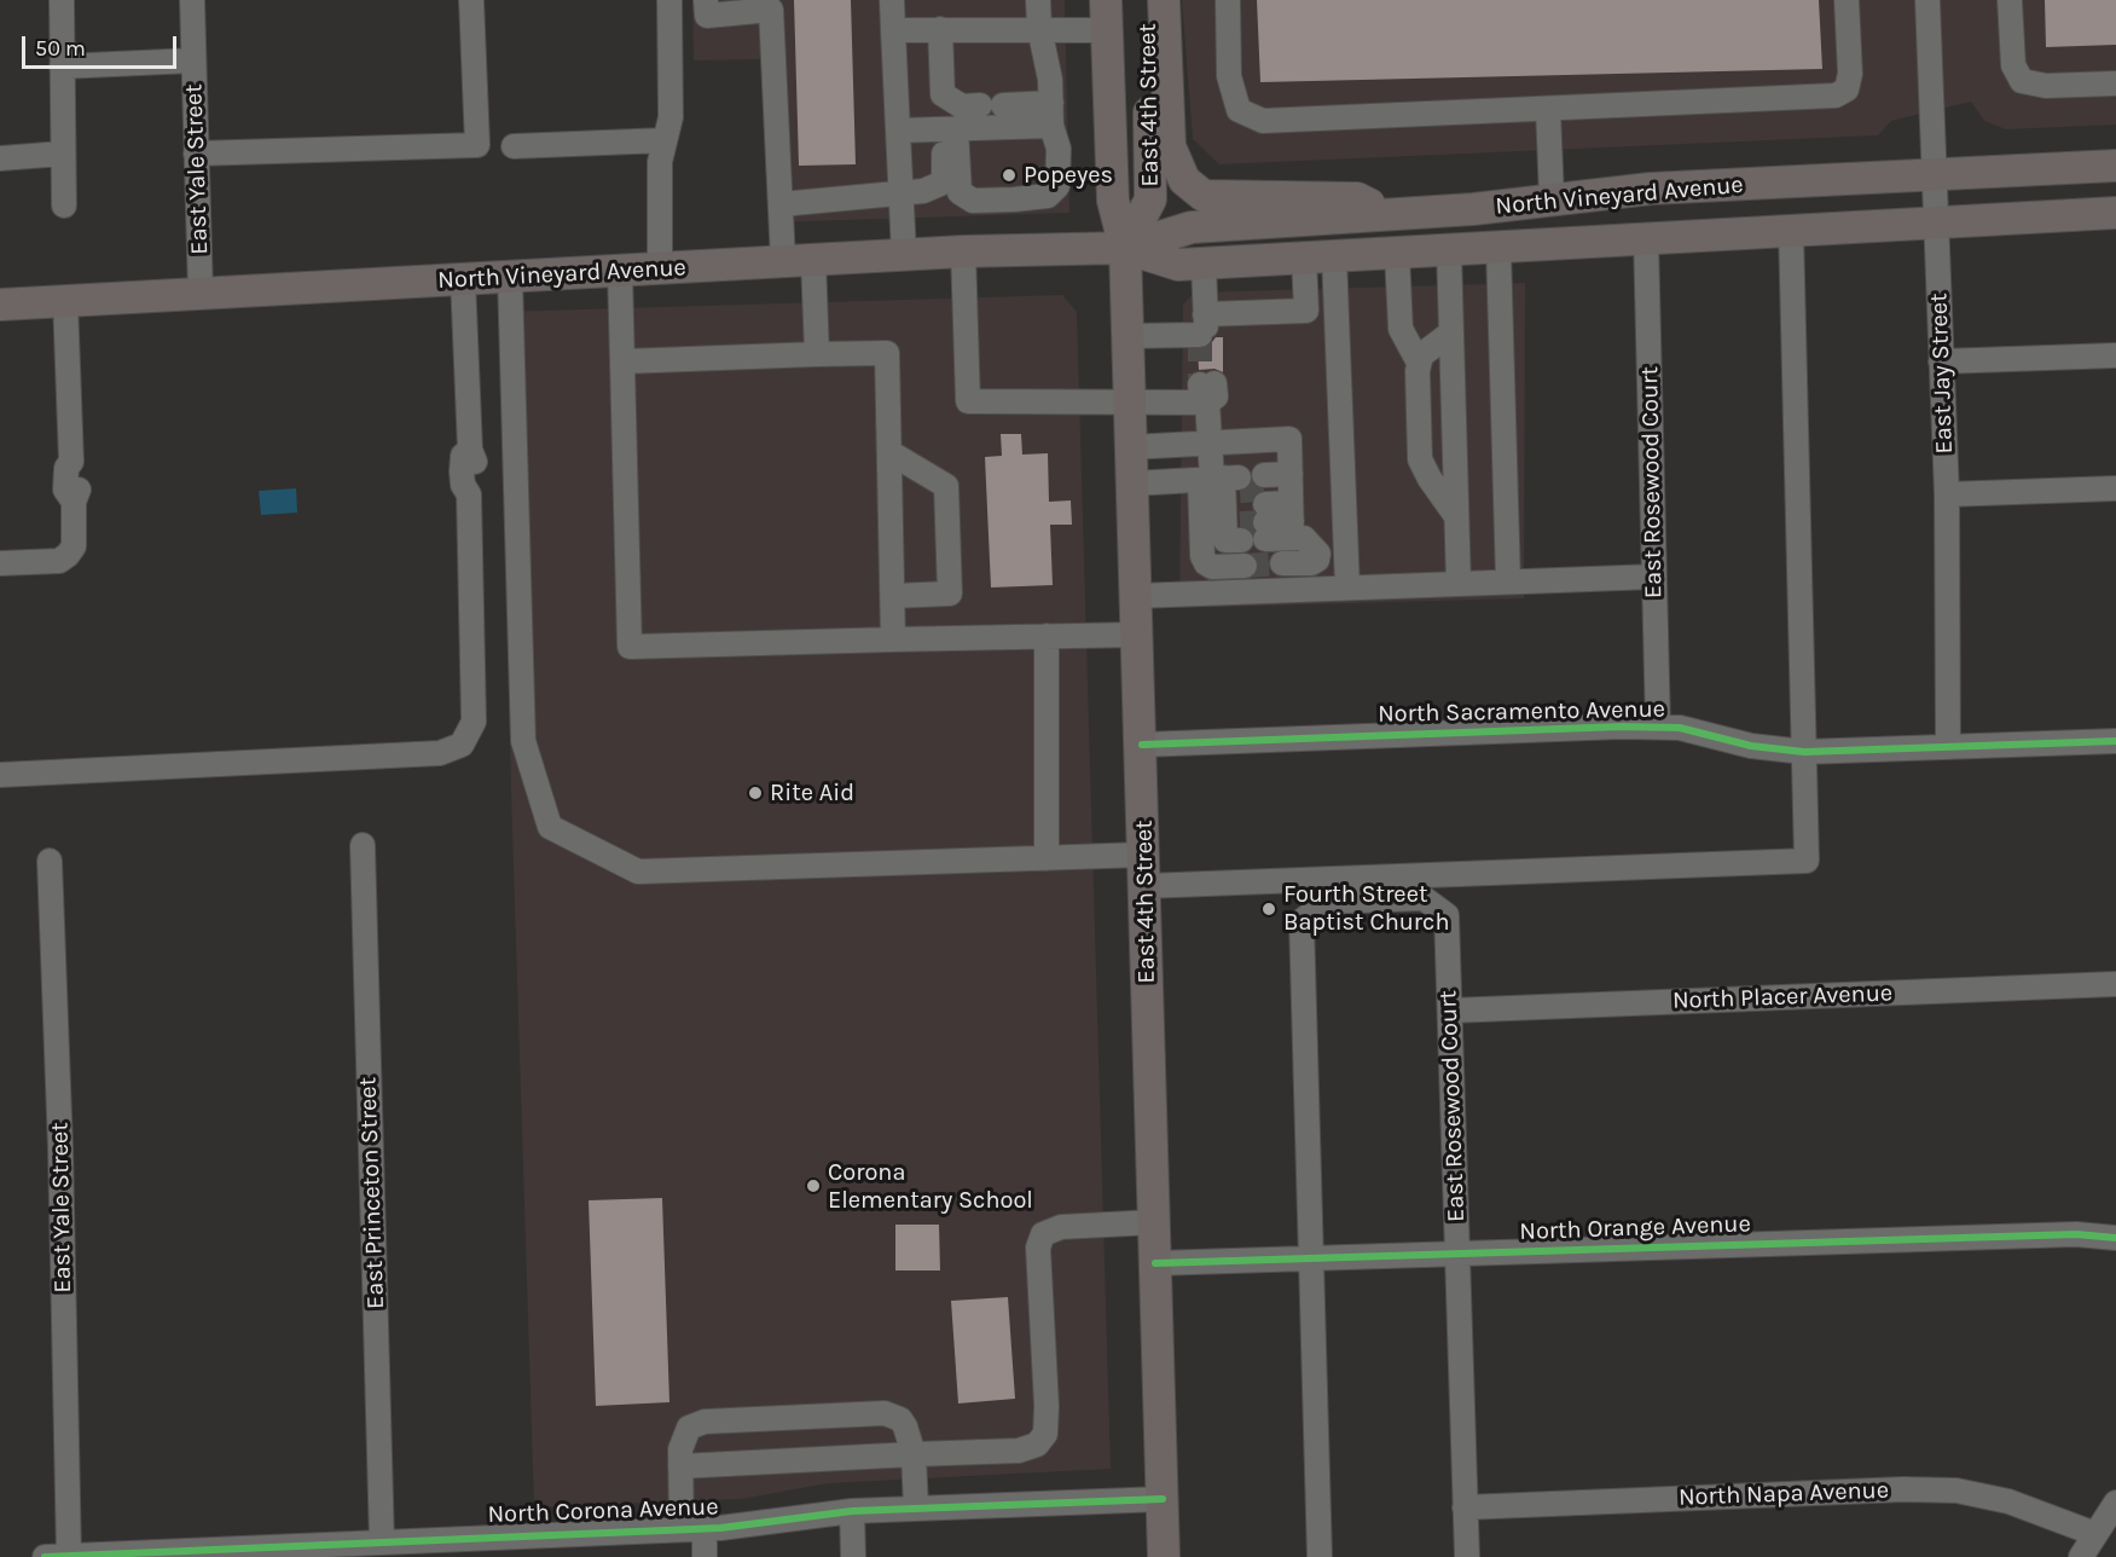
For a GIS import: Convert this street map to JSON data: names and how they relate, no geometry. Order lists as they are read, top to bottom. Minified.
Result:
{"streets":{"main road":["East 4th Street","North Vineyard Avenue"],"street":["East Yale Street","East Jay Street","East Rosewood Court","North Sacramento Avenue","North Placer Avenue","East Princeton Street","North Orange Avenue","North Napa Avenue","North Corona Avenue"]},"crossings":[["East 4th Street","North Vineyard Avenue"],["East 4th Street","North Sacramento Avenue"],["East 4th Street","North Orange Avenue"],["East 4th Street","North Corona Avenue"],["East Yale Street","North Vineyard Avenue"],["East Yale Street","North Corona Avenue"],["North Vineyard Avenue","East Jay Street"],["North Vineyard Avenue","East Rosewood Court"],["East Jay Street","North Sacramento Avenue"],["East Rosewood Court","North Sacramento Avenue"],["East Rosewood Court","North Placer Avenue"],["East Rosewood Court","North Orange Avenue"],["East Rosewood Court","North Napa Avenue"],["East Princeton Street","North Corona Avenue"]],"places":["Popeyes","Rite Aid","Fourth Street Baptist Church","Corona Elementary School"],"scale_bar":"50 m"}
